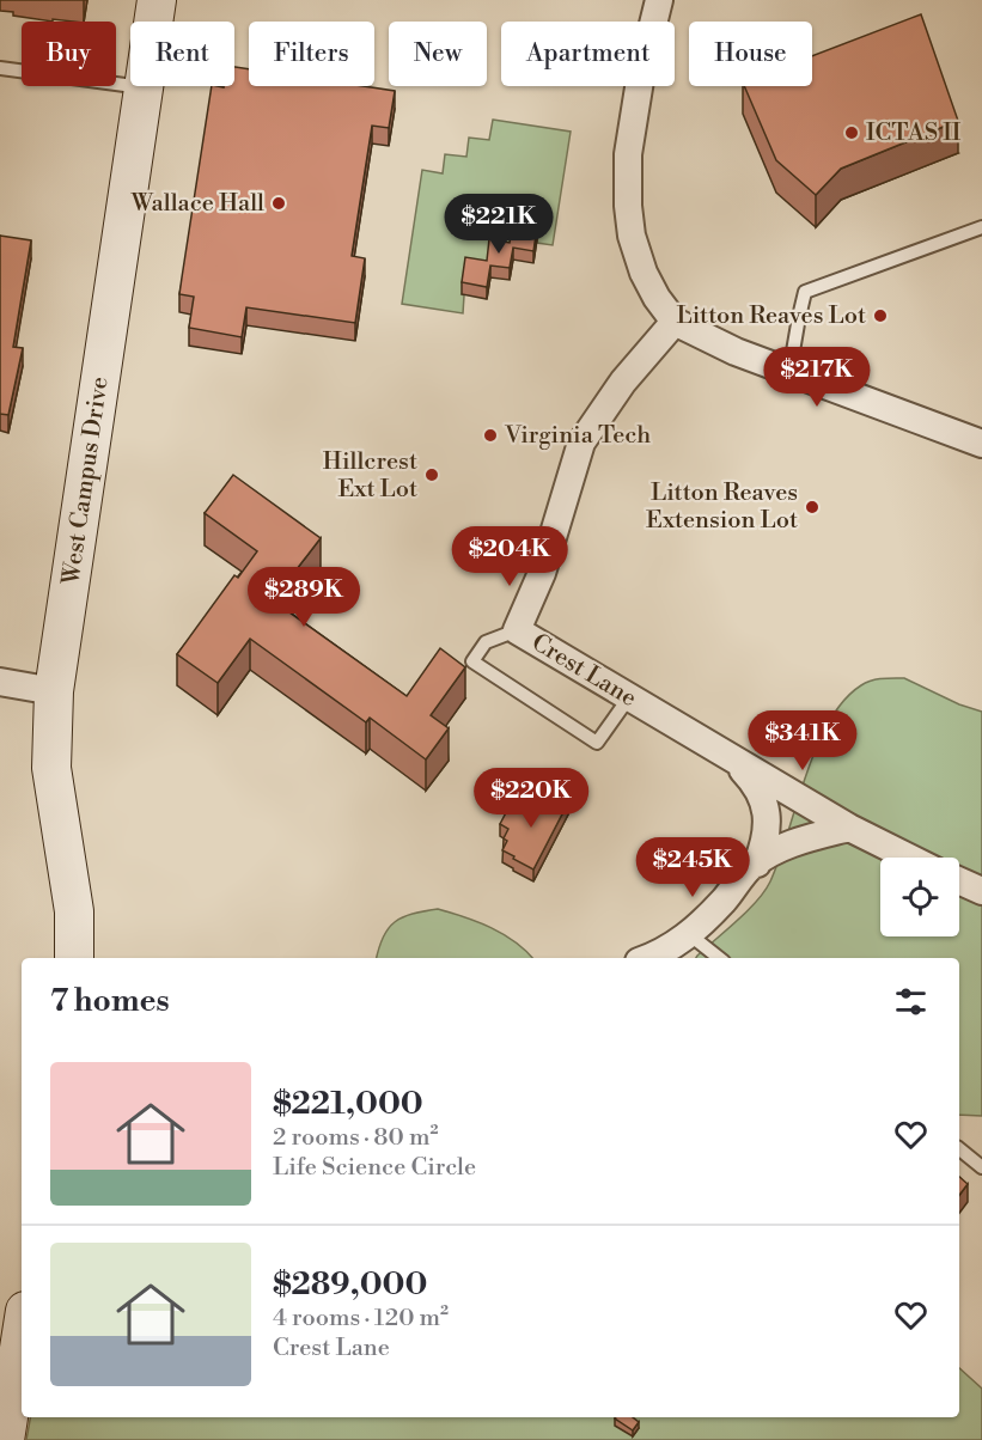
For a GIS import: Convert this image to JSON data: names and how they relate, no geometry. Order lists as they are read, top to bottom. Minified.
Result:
{"streets":{"street":["West Campus Drive","Crest Lane"]},"places":["ICTAS II","Wallace Hall","Litton Reaves Lot","Virginia Tech","Hillcrest Ext Lot","Litton Reaves Extension Lot"],"page":{"chip":["Buy","Rent","Filters","New","Apartment","House"],"price":["$221K","$217K","$204K","$289K","$341K","$220K","$245K"],"heading":"7 homes","list":[{"name":"$221,000","note":"2 rooms · 80 m² · Life Science Circle"},{"name":"$289,000","note":"4 rooms · 120 m² · Crest Lane"}]}}
